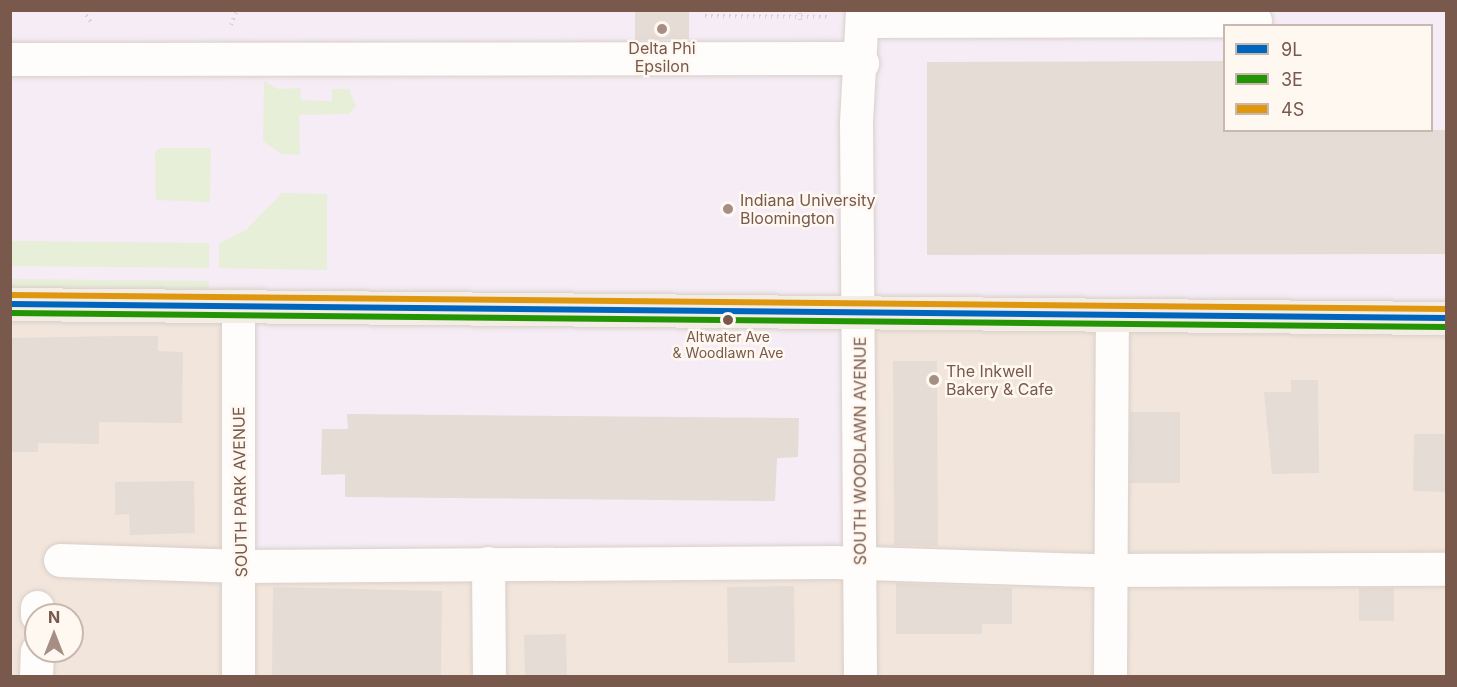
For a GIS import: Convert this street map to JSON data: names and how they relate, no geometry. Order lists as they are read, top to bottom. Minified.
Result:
{"streets":{"street":["SOUTH WOODLAWN AVENUE","SOUTH PARK AVENUE"]},"places":["Delta Phi Epsilon","Indiana University Bloomington","Altwater Ave & Woodlawn Ave","The Inkwell Bakery & Cafe"],"lines":["transit line 4S","transit line 9L","transit line 3E"],"legend":["9L","3E","4S"],"north":"top"}
